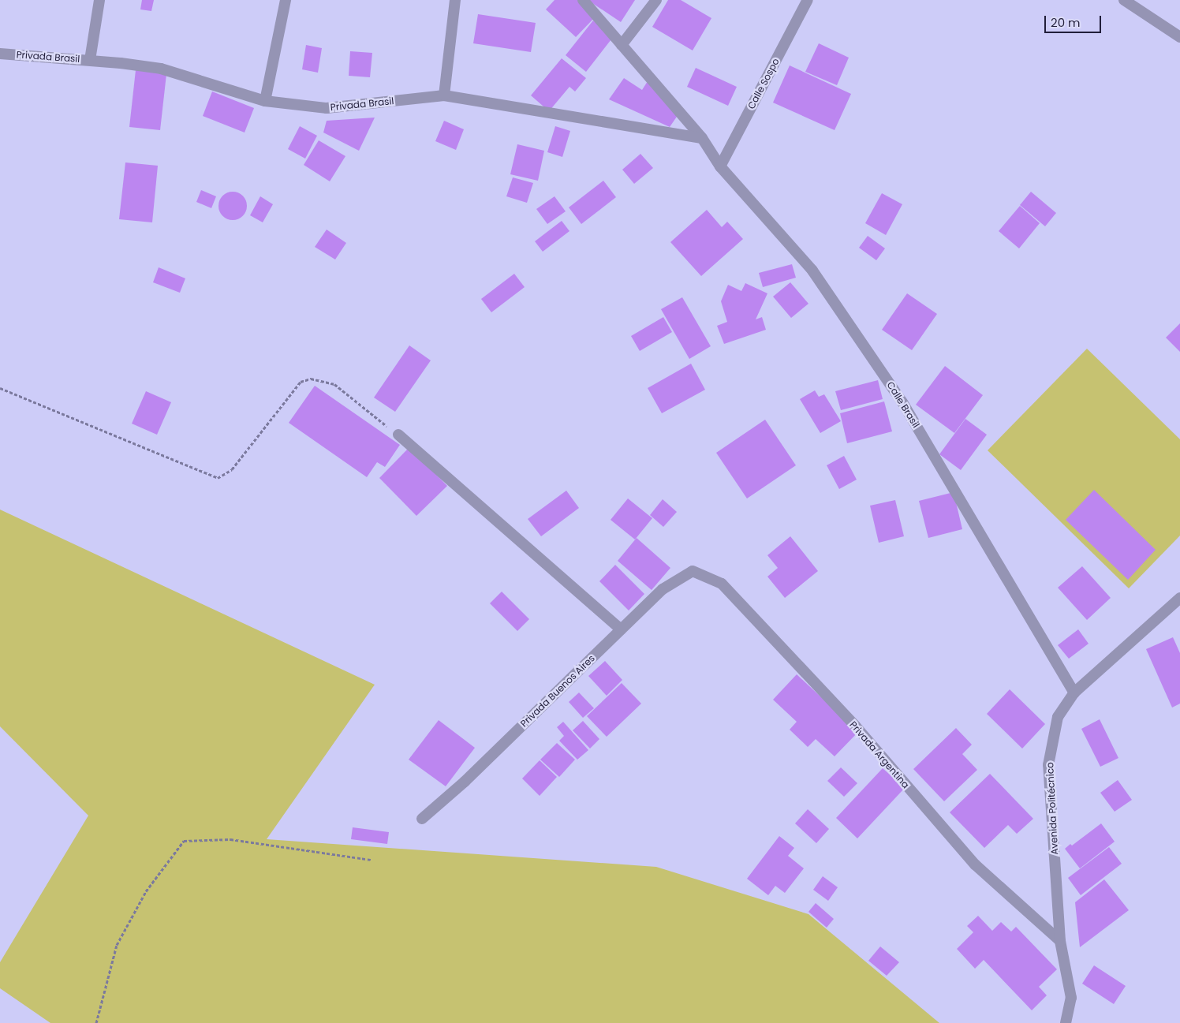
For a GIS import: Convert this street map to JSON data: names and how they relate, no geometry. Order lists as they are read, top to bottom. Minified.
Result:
{"streets":{"street":["Privada Brasil","Calle Sospo","Calle Brasil","Privada Buenos Aires","Privada Argentina","Avenida Politécnico"]},"crossings":[["Privada Brasil","Calle Brasil"],["Calle Sospo","Calle Brasil"],["Calle Brasil","Avenida Politécnico"],["Privada Buenos Aires","Privada Argentina"],["Privada Argentina","Avenida Politécnico"]],"scale_bar":"20 m"}
